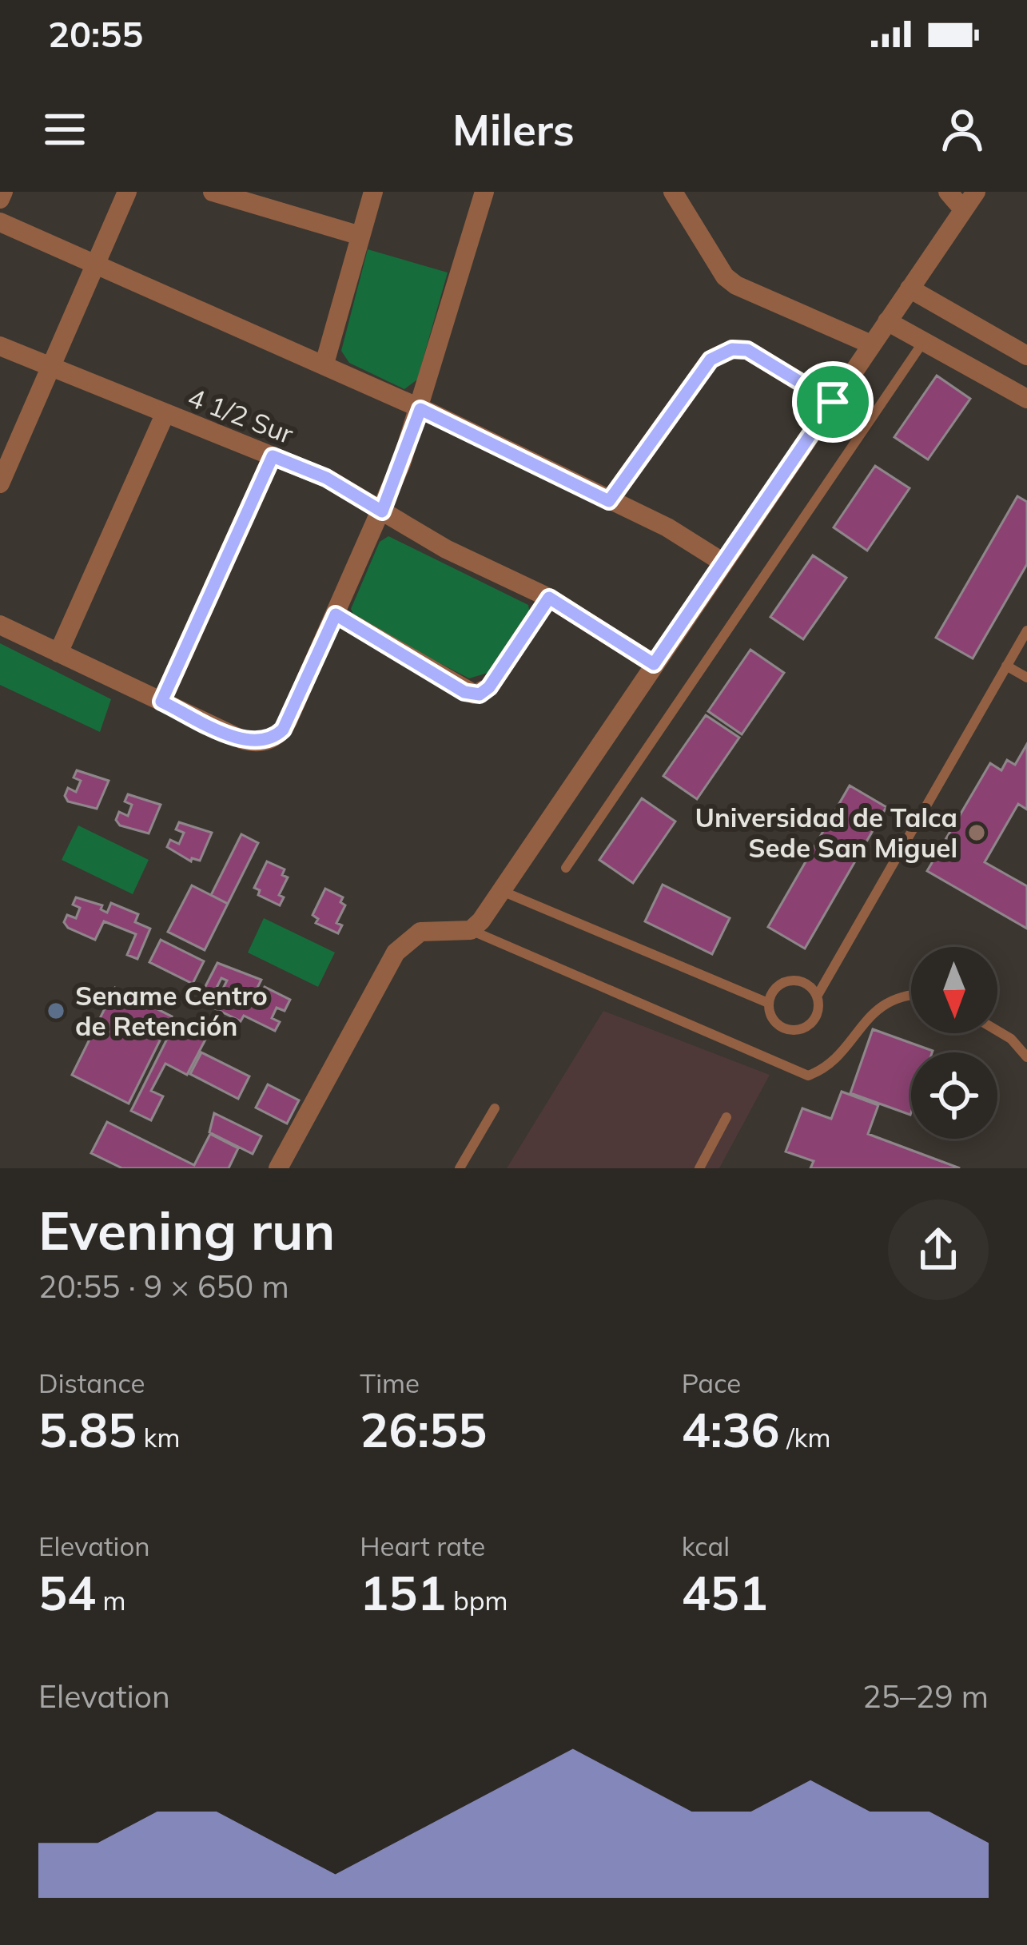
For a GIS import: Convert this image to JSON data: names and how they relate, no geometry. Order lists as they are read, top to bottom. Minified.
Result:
{"streets":{"street":["4 1/2 Sur"]},"places":["Universidad de Talca Sede San Miguel","Sename Centro de Retención"],"north":"bottom","page":{"status":"20:55","header":"Milers","heading":["Evening run","20:55 · 9 × 650 m"],"stats":[["Distance","5.85 km"],["Time","26:55"],["Pace","4:36 /km"],["Elevation","54 m"],["Heart rate","151 bpm"],["kcal","451"]],"chart":["Elevation","25–29 m"]}}
